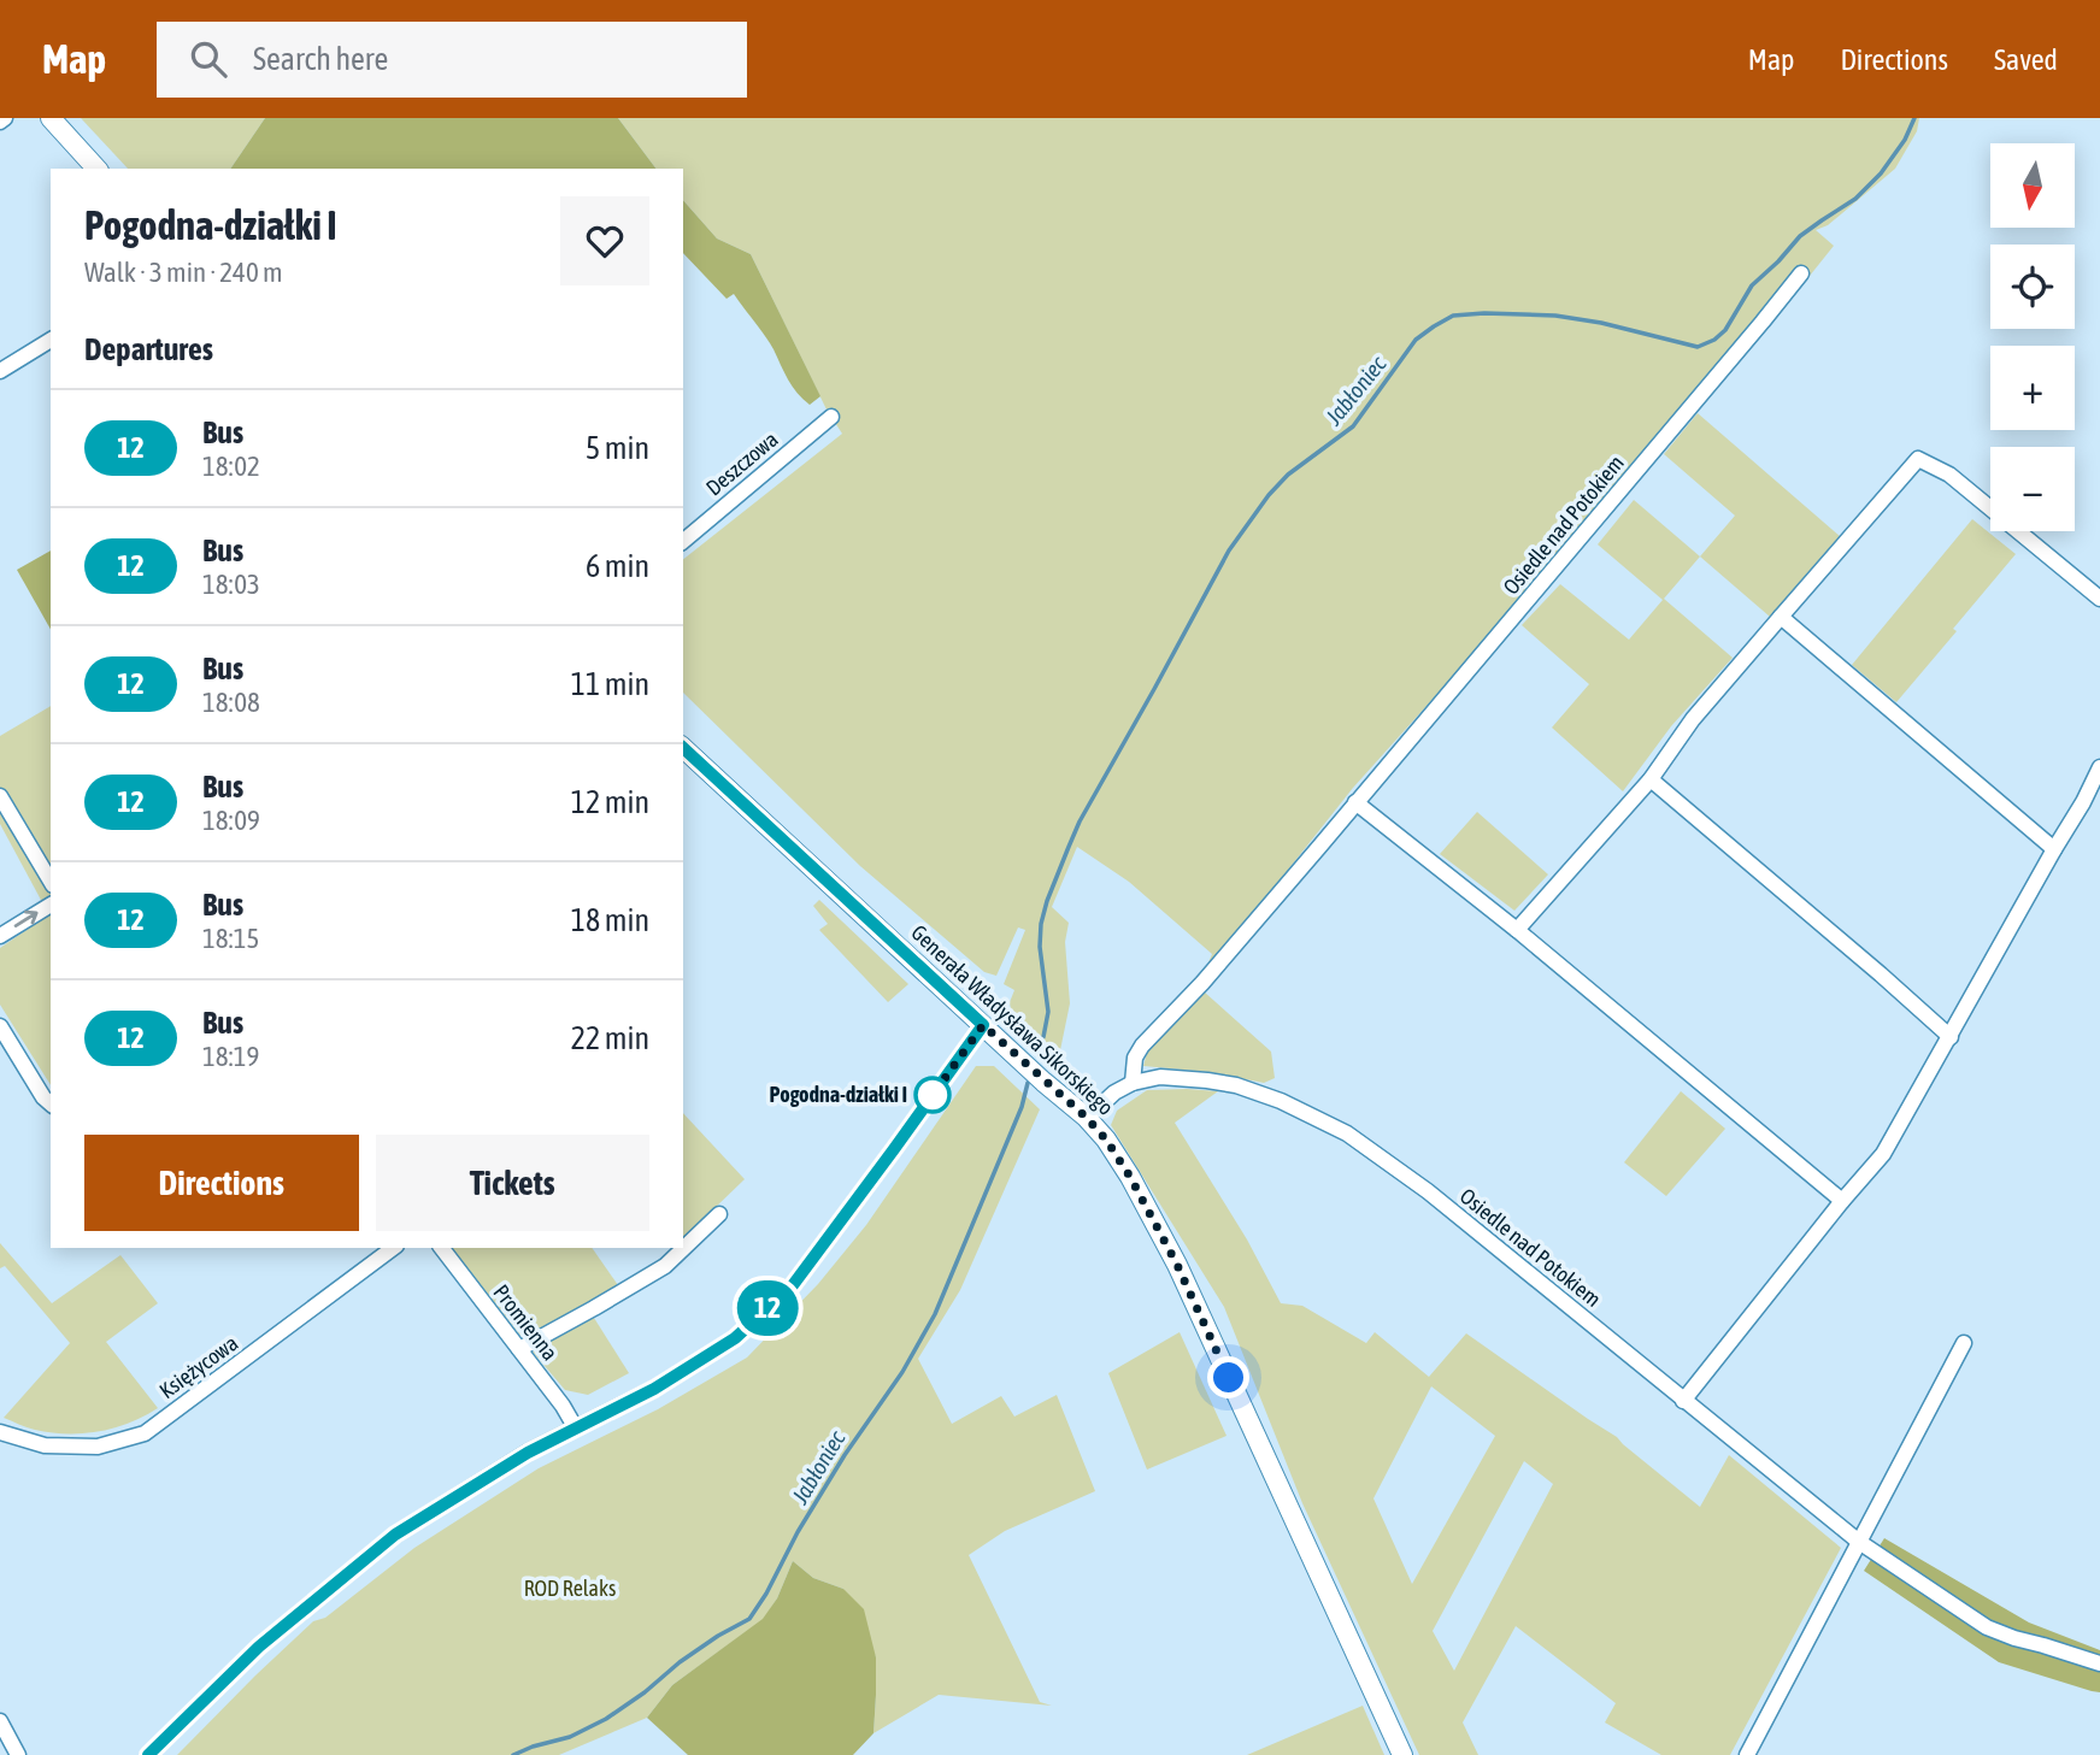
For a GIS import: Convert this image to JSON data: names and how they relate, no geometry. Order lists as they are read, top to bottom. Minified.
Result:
{"streets":{"street":["Deszczowa","Osiedle nad Potokiem","Generała Władysława Sikorskiego","Promienna","Księżycowa"]},"water":["Jabłoniec"],"parks":["ROD Relaks"],"places":["Pogodna-działki I"],"lines":["bus line 12"],"north":"bottom","page":{"header":"Map","search":"Search here","nav":["Map","Directions","Saved"],"on_map":"12","map_buttons":["+","−"],"heading":[["Pogodna-działki I","Walk · 3 min · 240 m"],"Departures"],"list":[{"mark":"12","name":"Bus","note":"18:02","value":"5 min"},{"mark":"12","name":"Bus","note":"18:03","value":"6 min"},{"mark":"12","name":"Bus","note":"18:08","value":"11 min"},{"mark":"12","name":"Bus","note":"18:09","value":"12 min"},{"mark":"12","name":"Bus","note":"18:15","value":"18 min"},{"mark":"12","name":"Bus","note":"18:19","value":"22 min"}],"buttons":["Directions","Tickets"]}}
